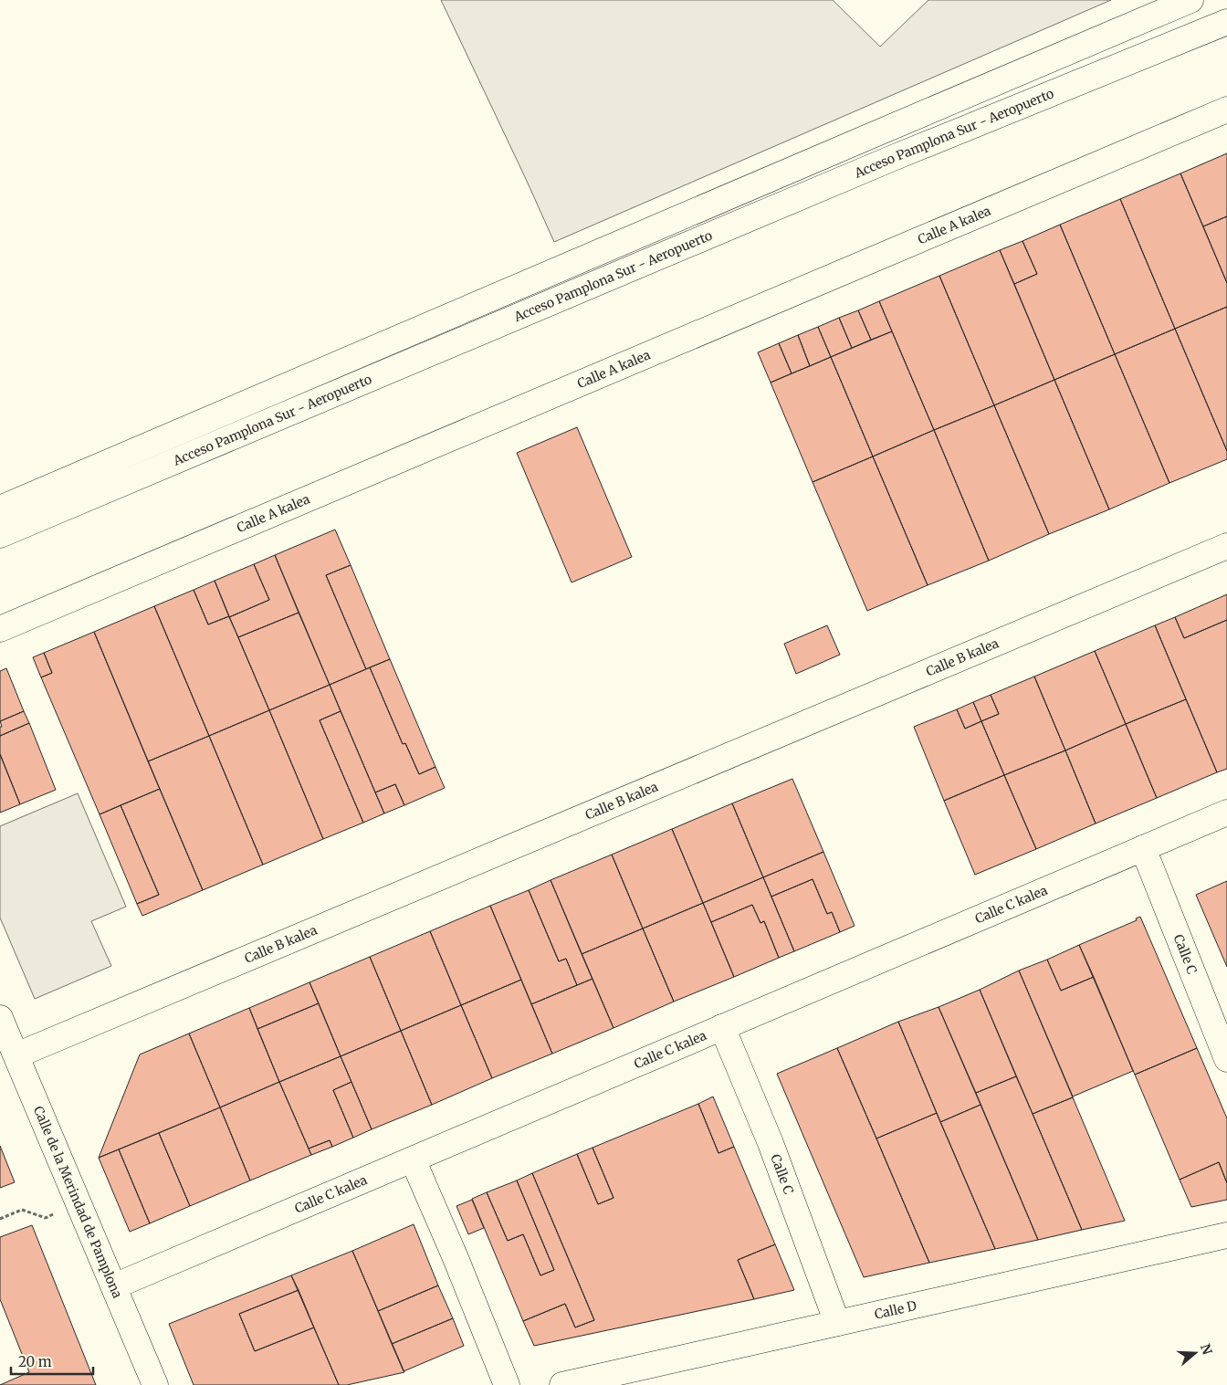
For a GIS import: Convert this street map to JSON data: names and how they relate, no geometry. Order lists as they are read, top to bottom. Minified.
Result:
{"streets":{"main road":["Acceso Pamplona Sur - Aeropuerto","Calle A kalea","Calle B kalea","Calle C kalea","Calle C","Calle de la Merindad de Pamplona","Calle D"]},"crossings":[["Calle B kalea","Calle de la Merindad de Pamplona"],["Calle C kalea","Calle C"],["Calle C kalea","Calle de la Merindad de Pamplona"],["Calle C","Calle D"]],"scale_bar":"20 m","north":"right"}
